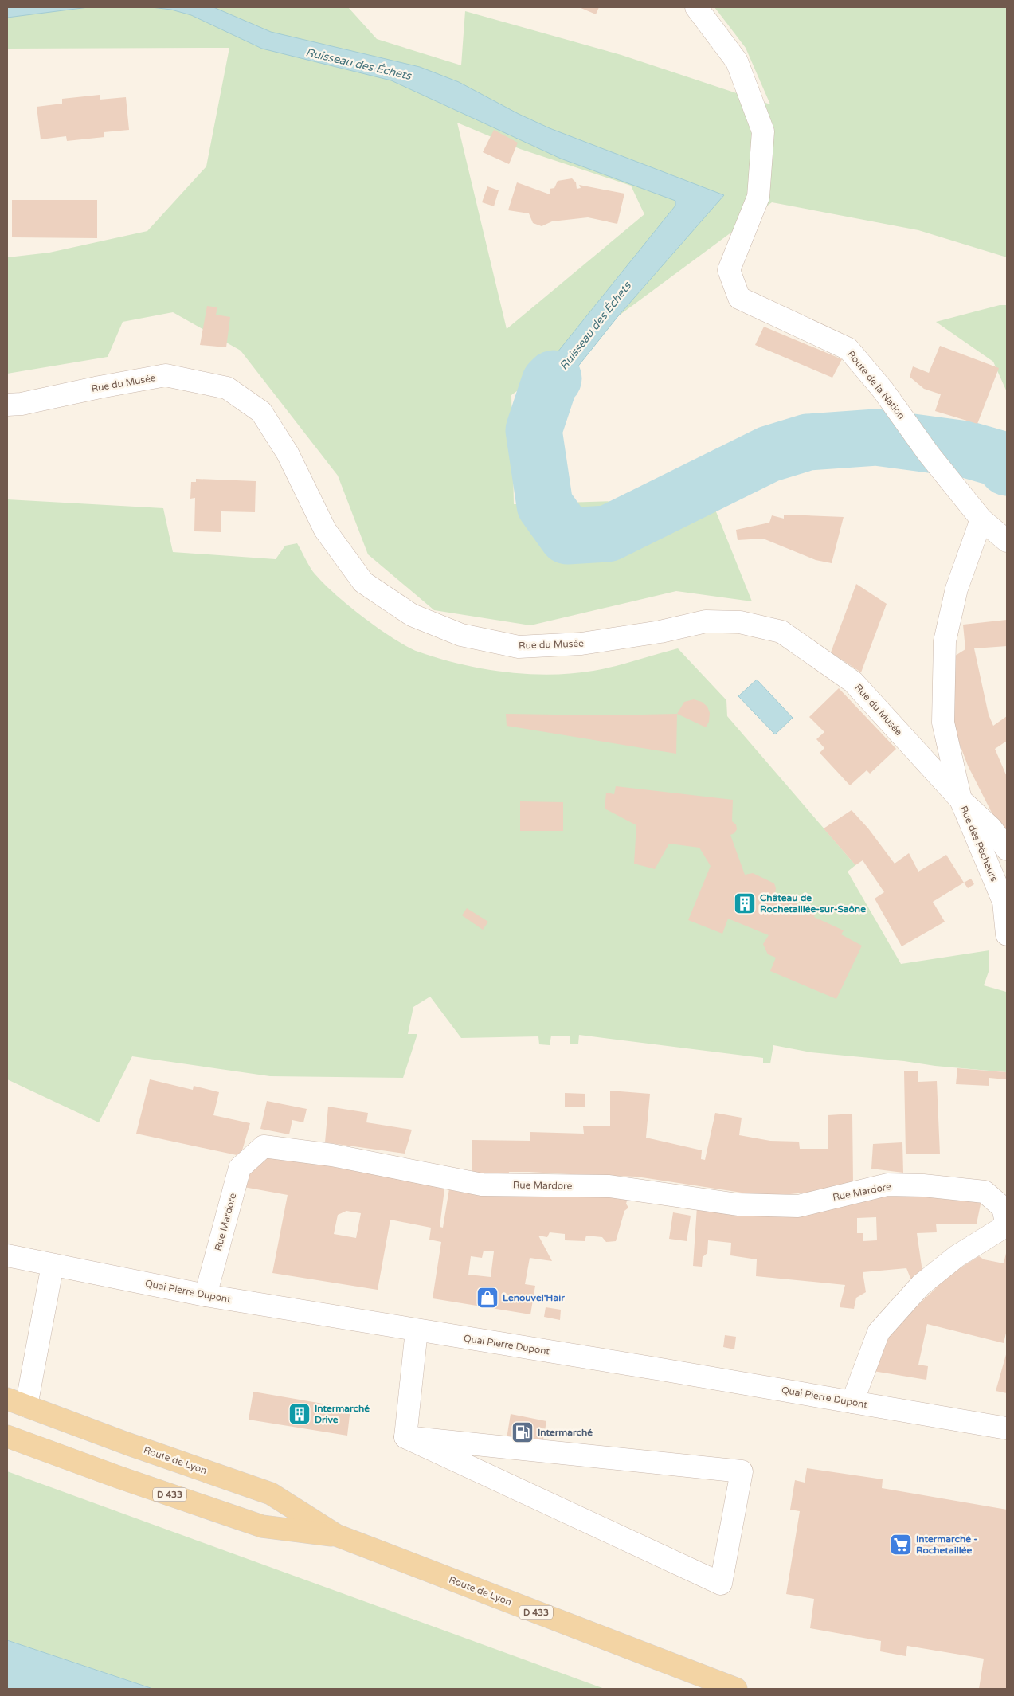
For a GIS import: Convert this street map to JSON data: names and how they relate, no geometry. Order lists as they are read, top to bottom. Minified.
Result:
{"streets":{"main road":["Route de Lyon","D 433"],"street":["Rue du Musée","Route de la Nation","Rue des Pêcheurs","Rue Mardore","Quai Pierre Dupont"]},"crossings":[["Rue du Musée","Rue des Pêcheurs"],["Rue Mardore","Quai Pierre Dupont"]],"water":["Ruisseau des Échets"],"places":{"building":["Château de Rochetaillée-sur-Saône","Intermarché Drive"],"shop":["Lenouvel'Hair"],"fuel station":["Intermarché"],"supermarket":["Intermarché - Rochetaillée"]}}
